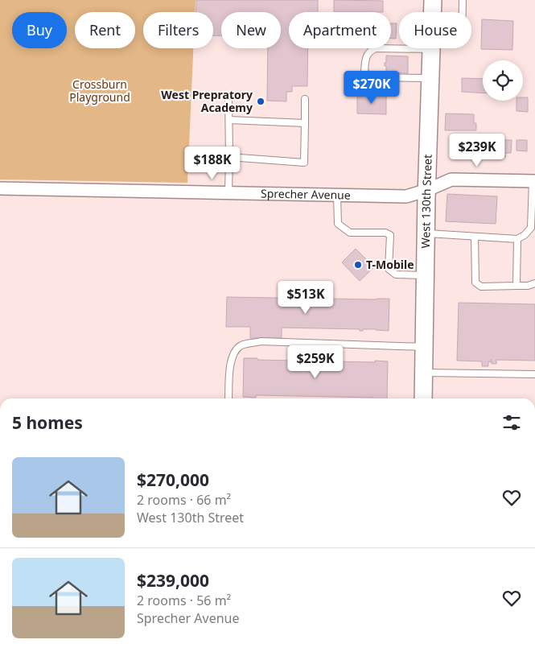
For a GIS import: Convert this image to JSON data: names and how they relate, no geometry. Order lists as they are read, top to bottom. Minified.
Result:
{"streets":{"main road":["West 130th Street"],"street":["Sprecher Avenue"]},"crossings":[["Sprecher Avenue","West 130th Street"]],"parks":["Crossburn Playground"],"places":["West Prepratory Academy","T-Mobile"],"page":{"chip":["Buy","Rent","Filters","New","Apartment","House"],"price":["$270K","$239K","$188K","$513K","$259K"],"heading":"5 homes","list":[{"name":"$270,000","note":"2 rooms · 66 m² · West 130th Street"},{"name":"$239,000","note":"2 rooms · 56 m² · Sprecher Avenue"}]}}
